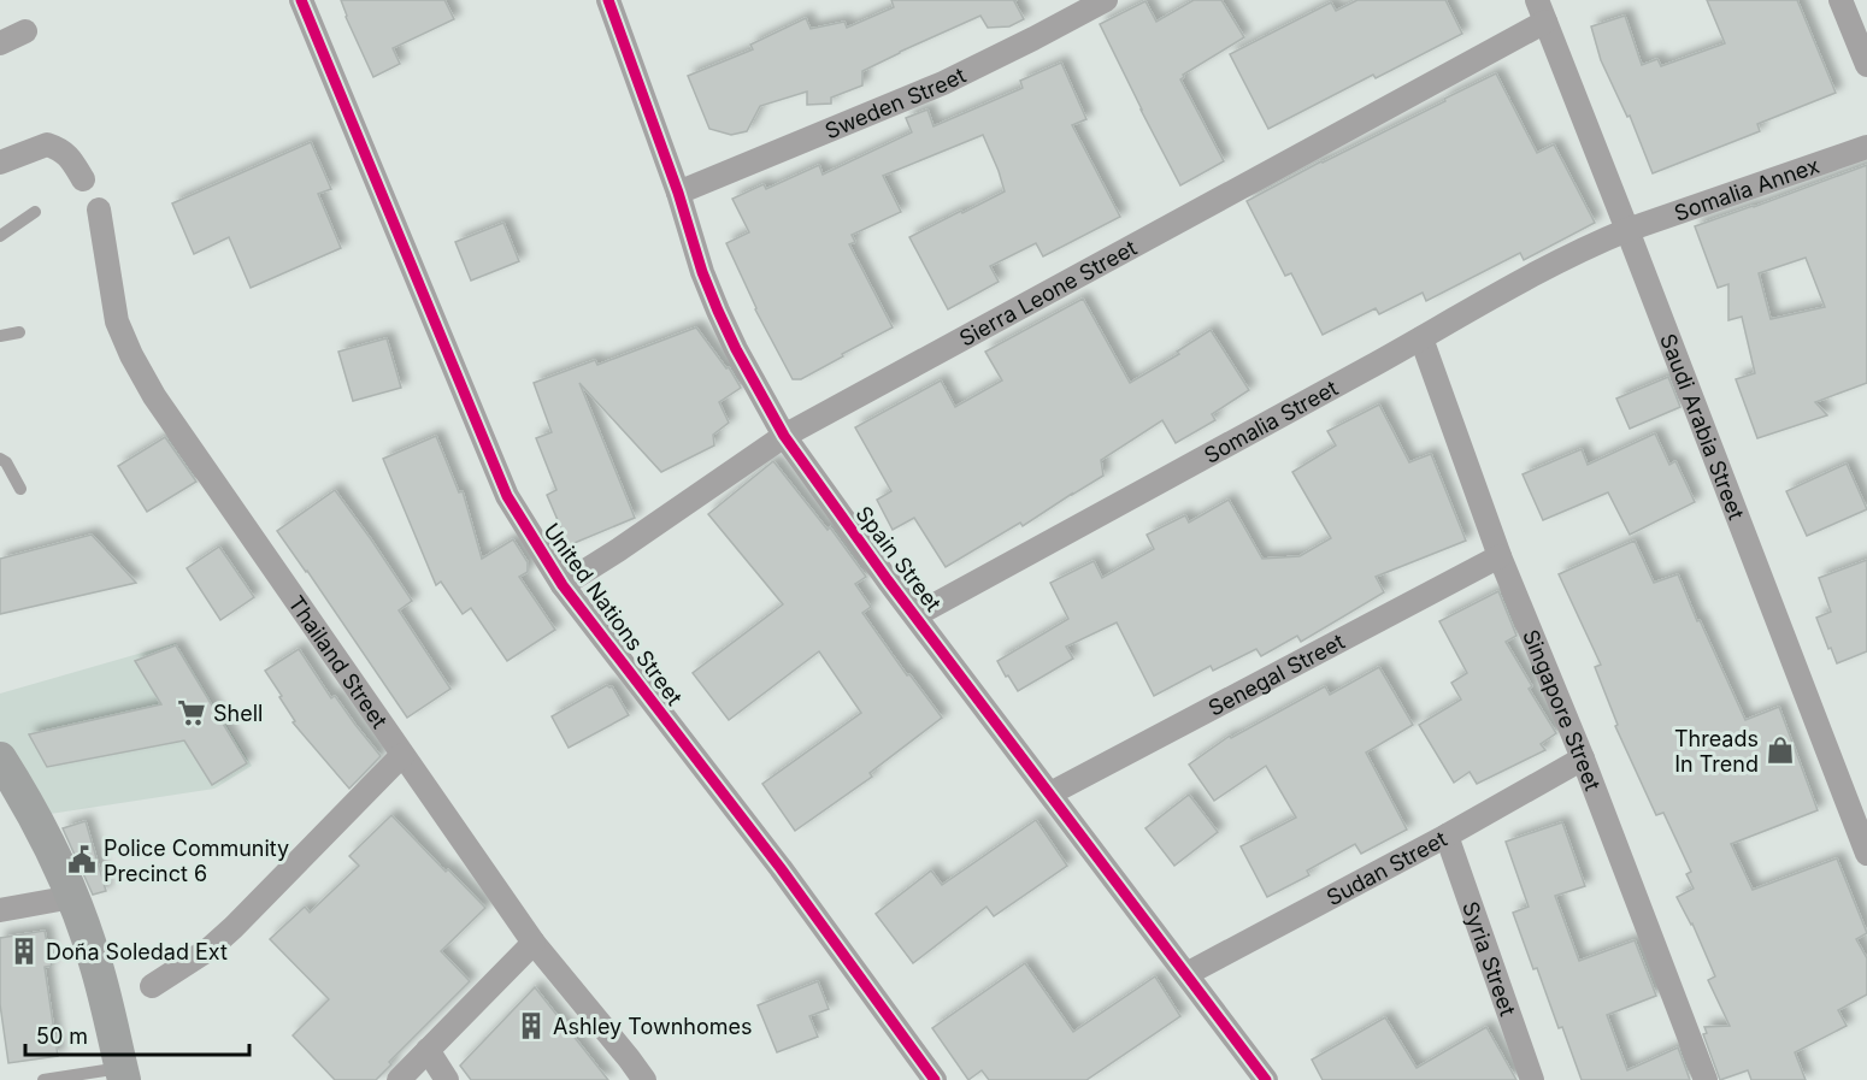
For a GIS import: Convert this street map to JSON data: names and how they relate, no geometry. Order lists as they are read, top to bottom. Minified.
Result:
{"streets":{"street":["Sweden Street","Somalia Annex","Sierra Leone Street","Somalia Street","Saudi Arabia Street","Spain Street","United Nations Street","Thailand Street","Senegal Street","Singapore Street","Sudan Street","Syria Street"]},"crossings":[["Sweden Street","Spain Street"],["Somalia Annex","Somalia Street"],["Somalia Annex","Saudi Arabia Street"],["Sierra Leone Street","Saudi Arabia Street"],["Sierra Leone Street","Spain Street"],["Sierra Leone Street","United Nations Street"],["Somalia Street","Saudi Arabia Street"],["Somalia Street","Spain Street"],["Somalia Street","Singapore Street"],["Spain Street","Senegal Street"],["Spain Street","Sudan Street"],["Senegal Street","Singapore Street"],["Singapore Street","Sudan Street"],["Sudan Street","Syria Street"]],"places":{"supermarket":["Shell"],"shop":["Threads In Trend"],"public building":["Police Community Precinct 6"],"building":["Doña Soledad Ext","Ashley Townhomes"]},"scale_bar":"50 m"}
